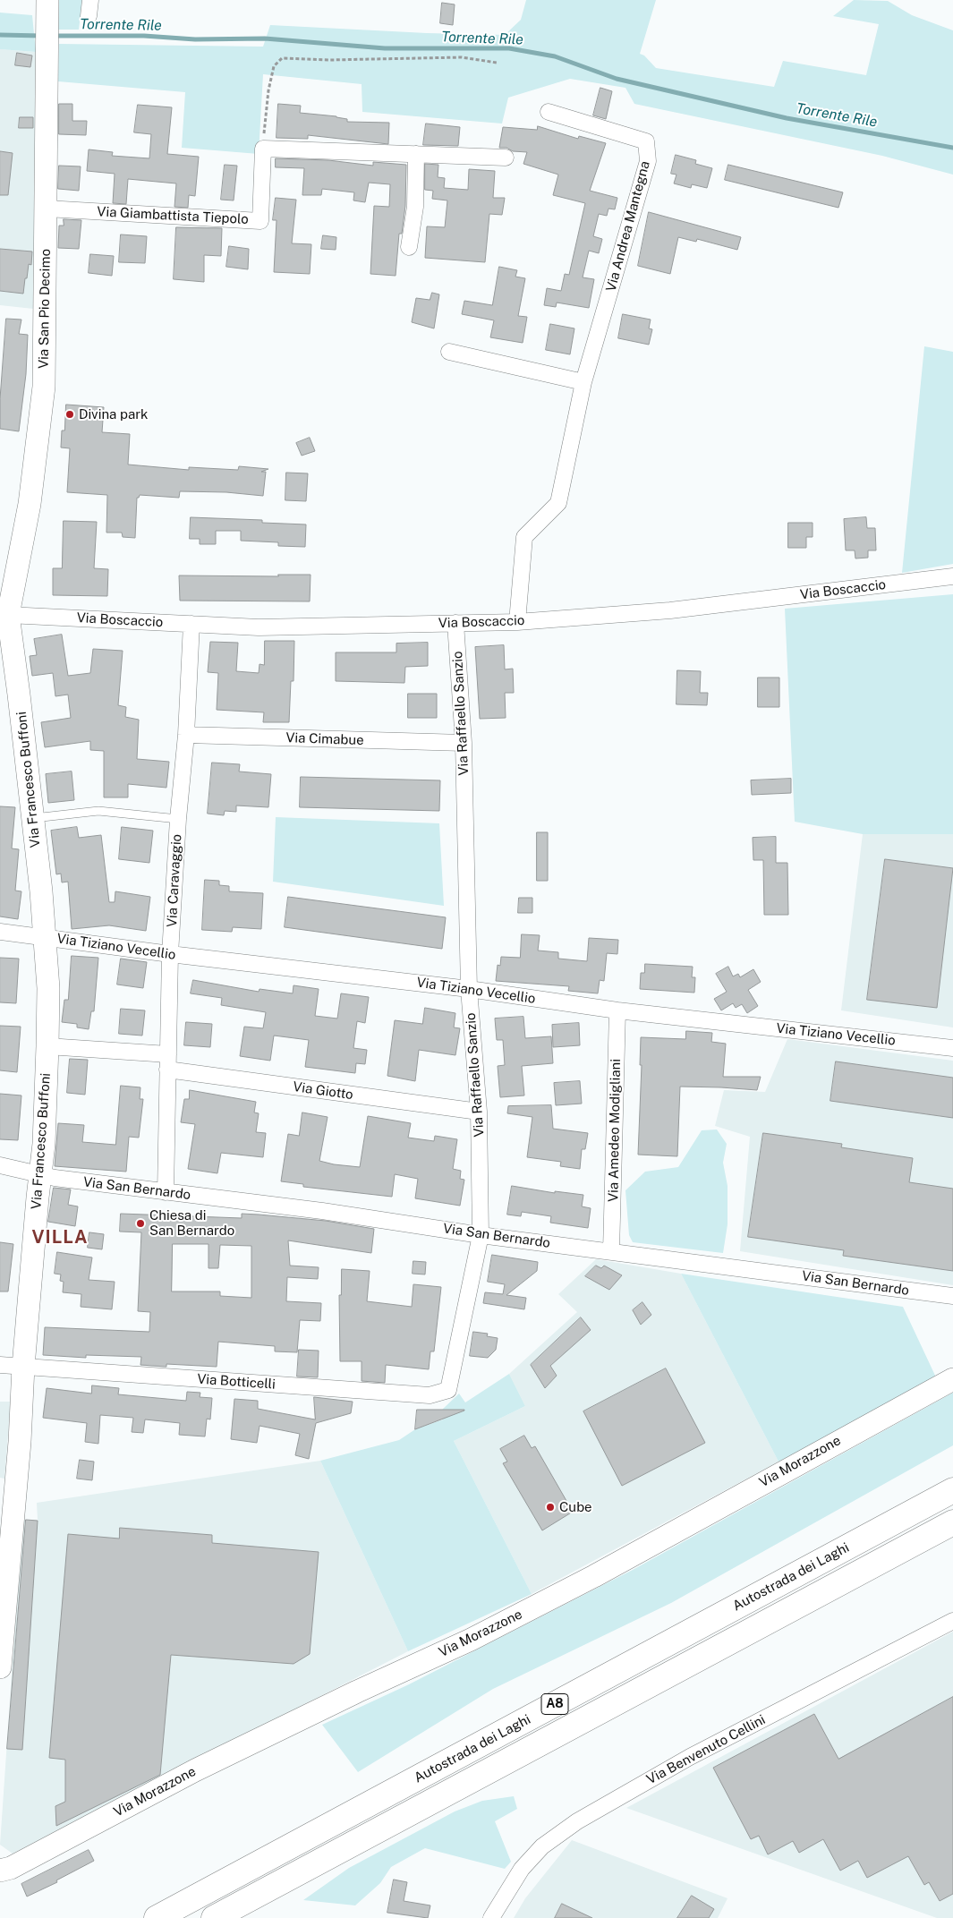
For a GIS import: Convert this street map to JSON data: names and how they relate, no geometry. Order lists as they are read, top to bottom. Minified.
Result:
{"streets":{"highway":["Autostrada dei Laghi","A8"],"street":["Via Giambattista Tiepolo","Via Andrea Mantegna","Via San Pio Decimo","Via Boscaccio","Via Raffaello Sanzio","Via Cimabue","Via Francesco Buffoni","Via Caravaggio","Via Tiziano Vecellio","Via Giotto","Via Amedeo Modigliani","Via San Bernardo","Via Botticelli","Via Morazzone","Via Benvenuto Cellini"]},"crossings":[["Via Giambattista Tiepolo","Via San Pio Decimo"],["Via Andrea Mantegna","Via Boscaccio"],["Via San Pio Decimo","Via Boscaccio"],["Via San Pio Decimo","Via Francesco Buffoni"],["Via Boscaccio","Via Raffaello Sanzio"],["Via Boscaccio","Via Francesco Buffoni"],["Via Boscaccio","Via Caravaggio"],["Via Raffaello Sanzio","Via Cimabue"],["Via Raffaello Sanzio","Via Tiziano Vecellio"],["Via Raffaello Sanzio","Via Giotto"],["Via Raffaello Sanzio","Via San Bernardo"],["Via Raffaello Sanzio","Via Botticelli"],["Via Cimabue","Via Caravaggio"],["Via Francesco Buffoni","Via Tiziano Vecellio"],["Via Francesco Buffoni","Via Giotto"],["Via Francesco Buffoni","Via San Bernardo"],["Via Francesco Buffoni","Via Botticelli"],["Via Caravaggio","Via Tiziano Vecellio"],["Via Caravaggio","Via Giotto"],["Via Caravaggio","Via San Bernardo"],["Via Tiziano Vecellio","Via Amedeo Modigliani"],["Via Amedeo Modigliani","Via San Bernardo"]],"districts":["VILLA"],"water":["Torrente Rile"],"places":["Divina park","Chiesa di San Bernardo","Cube"]}
